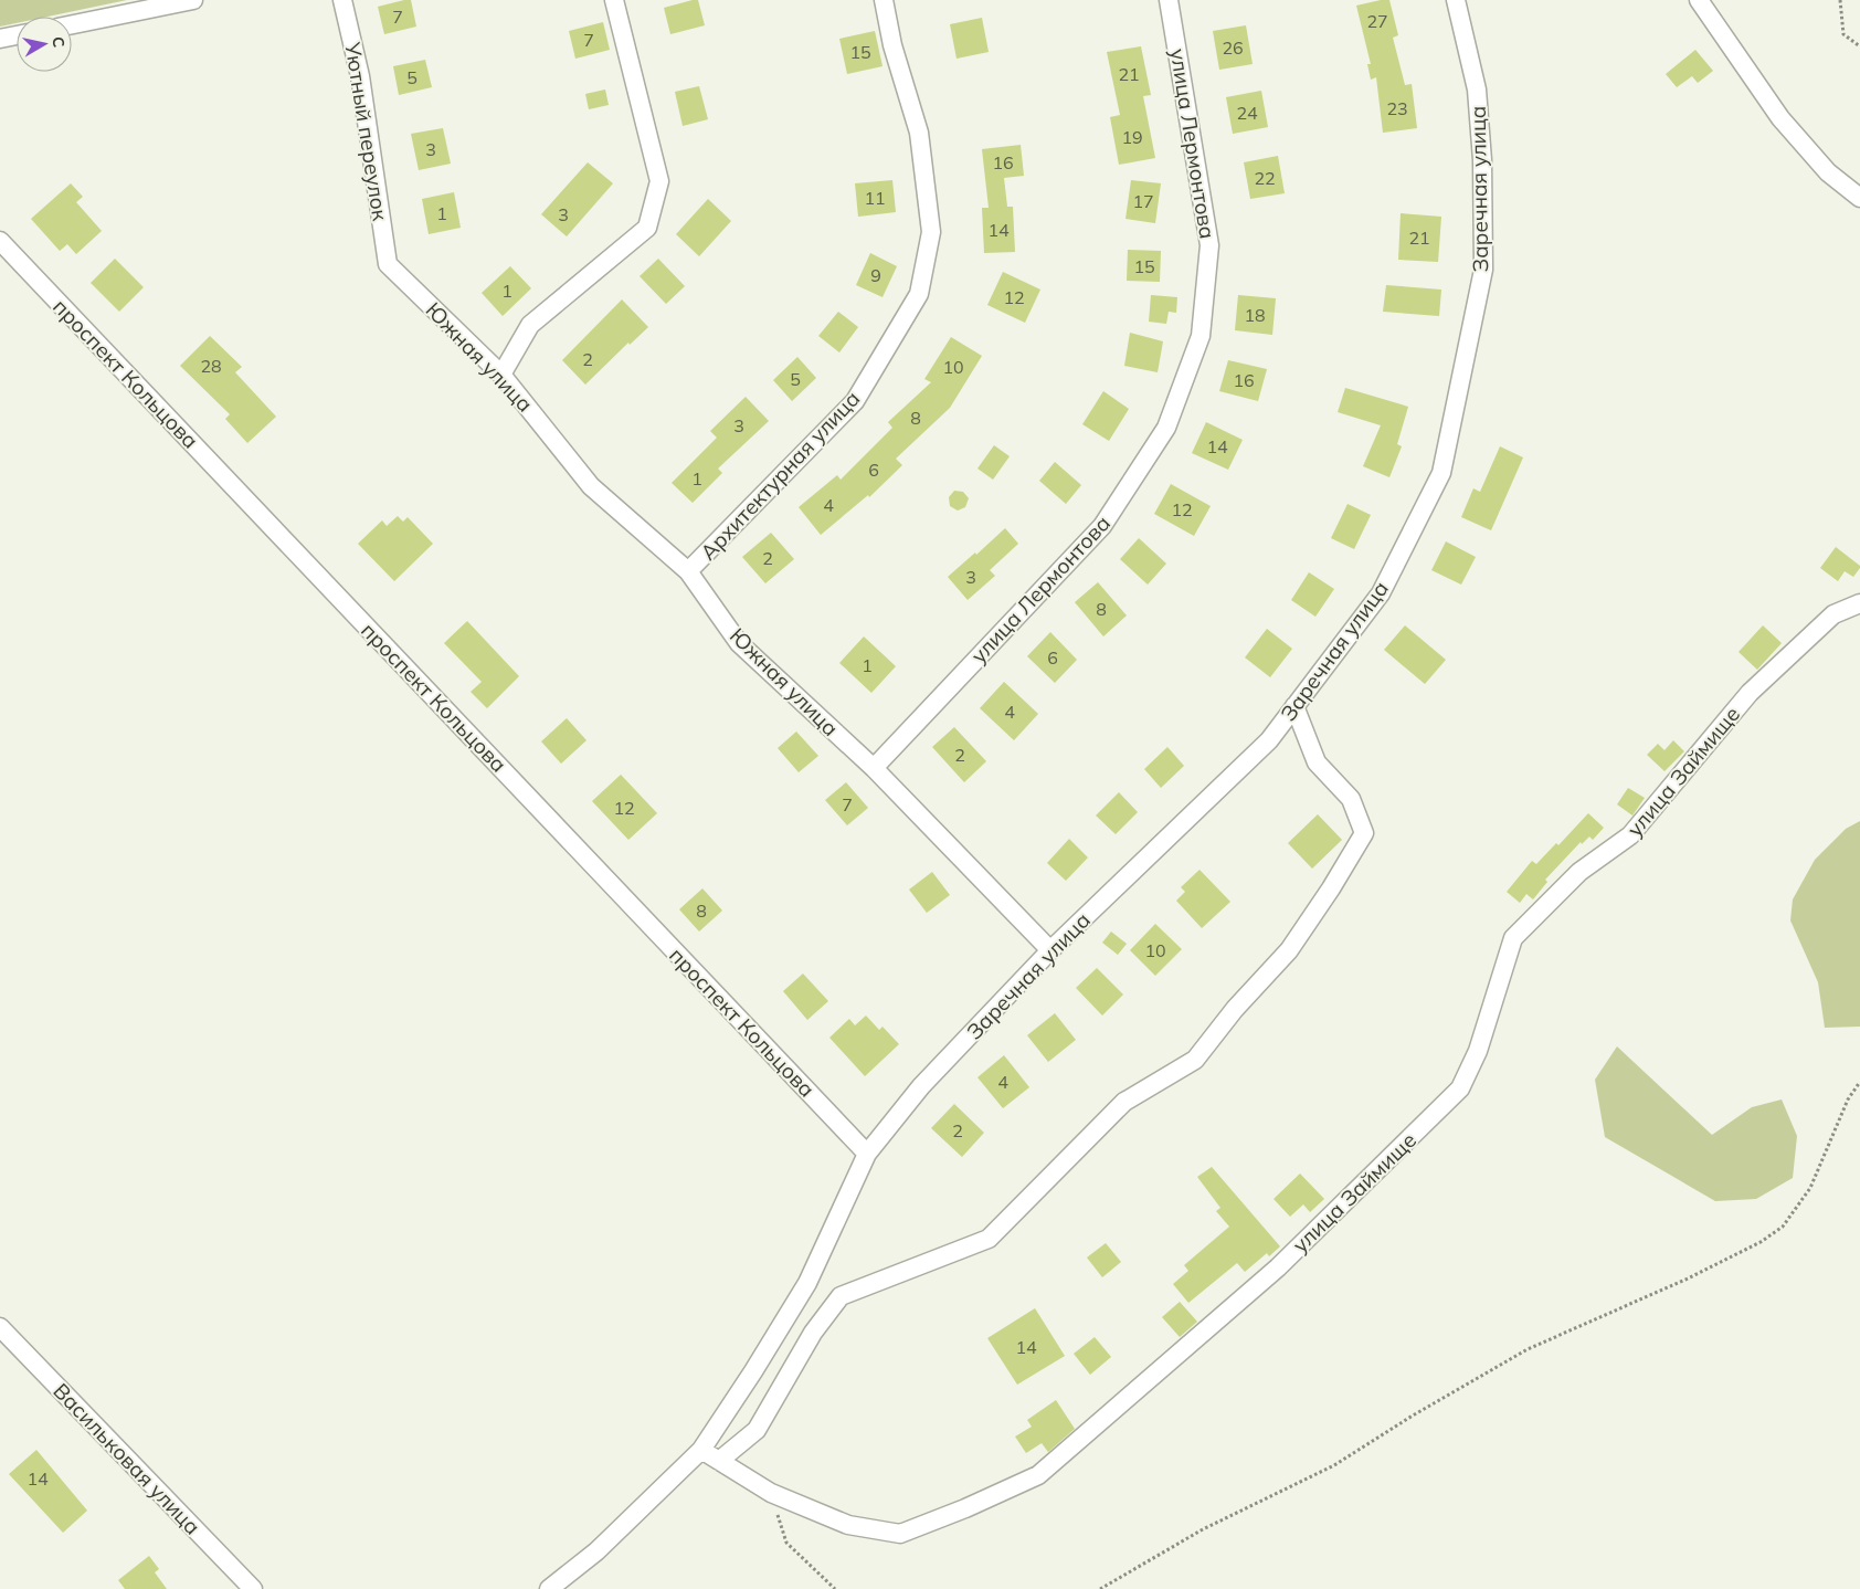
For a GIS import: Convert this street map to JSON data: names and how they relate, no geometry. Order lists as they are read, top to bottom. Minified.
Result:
{"streets":{"street":["Уютный переулок","улица Лермонтова","Заречная улица","Южная улица","проспект Кольцова","Архитектурная улица","улица Займище","Васильковая улица"]},"crossings":[["Уютный переулок","Южная улица"],["улица Лермонтова","Южная улица"],["Заречная улица","Южная улица"],["Заречная улица","проспект Кольцова"],["Заречная улица","улица Займище"],["Южная улица","Архитектурная улица"]],"house_numbers":["7","27","7","26","15","21","5","23","24","19","3","16","22","11","17","1","3","14","21","15","9","1","12","18","2","28","10","5","16","8","3","14","6","1","4","12","2","3","8","6","1","4","2","7","12","8","10","4","2","14","14"],"north":"right"}
